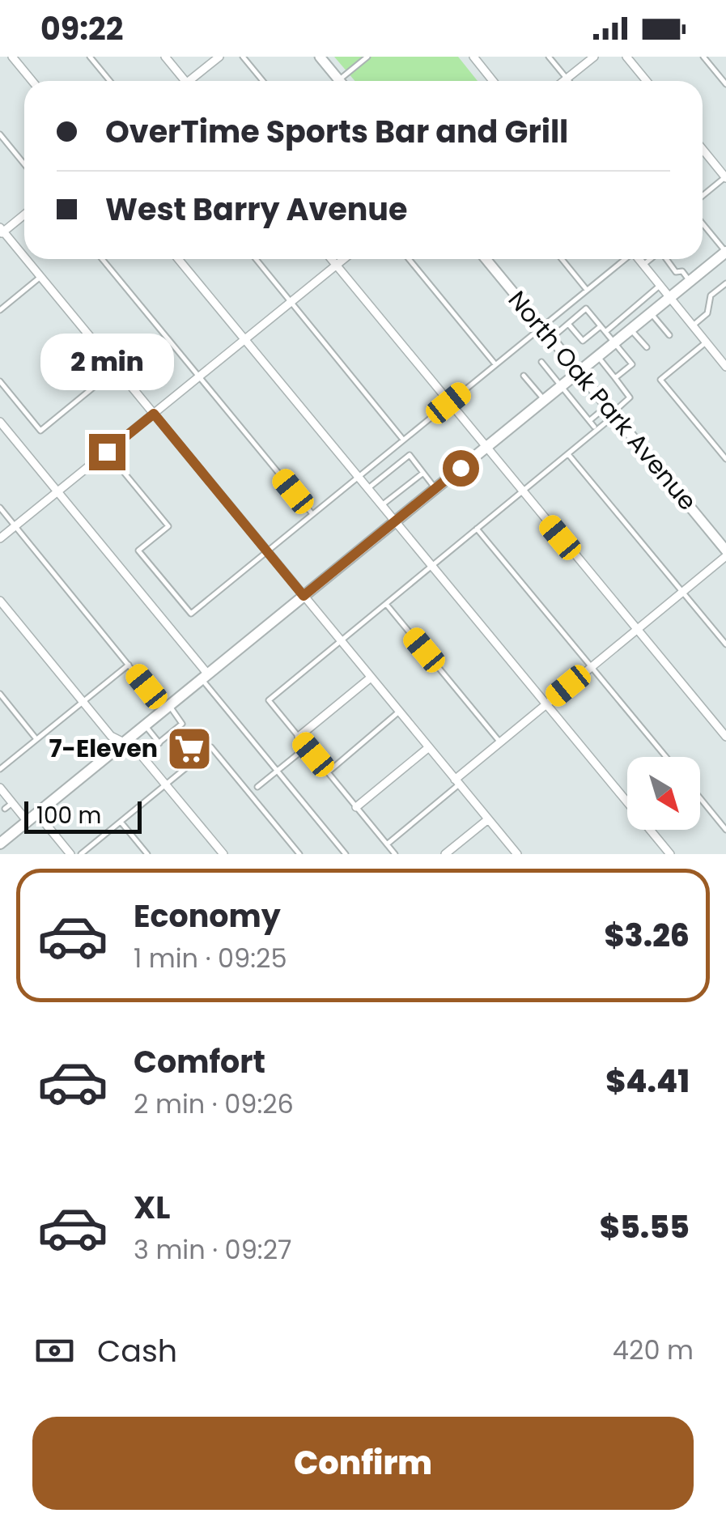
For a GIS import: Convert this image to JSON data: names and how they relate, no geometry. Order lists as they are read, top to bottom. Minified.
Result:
{"streets":{"street":["North Oak Park Avenue"]},"places":{"supermarket":["7-Eleven"]},"scale_bar":"100 m","north":"bottom right","page":{"status":"09:22","banner":["OverTime Sports Bar and Grill","West Barry Avenue"],"bubble":"2 min","scale":"100 m","list":[{"name":"Economy","note":"1 min · 09:25","value":"$3.26"},{"name":"Comfort","note":"2 min · 09:26","value":"$4.41"},{"name":"XL","note":"3 min · 09:27","value":"$5.55"}],"pay":["Cash","420 m"],"buttons":"Confirm"}}
